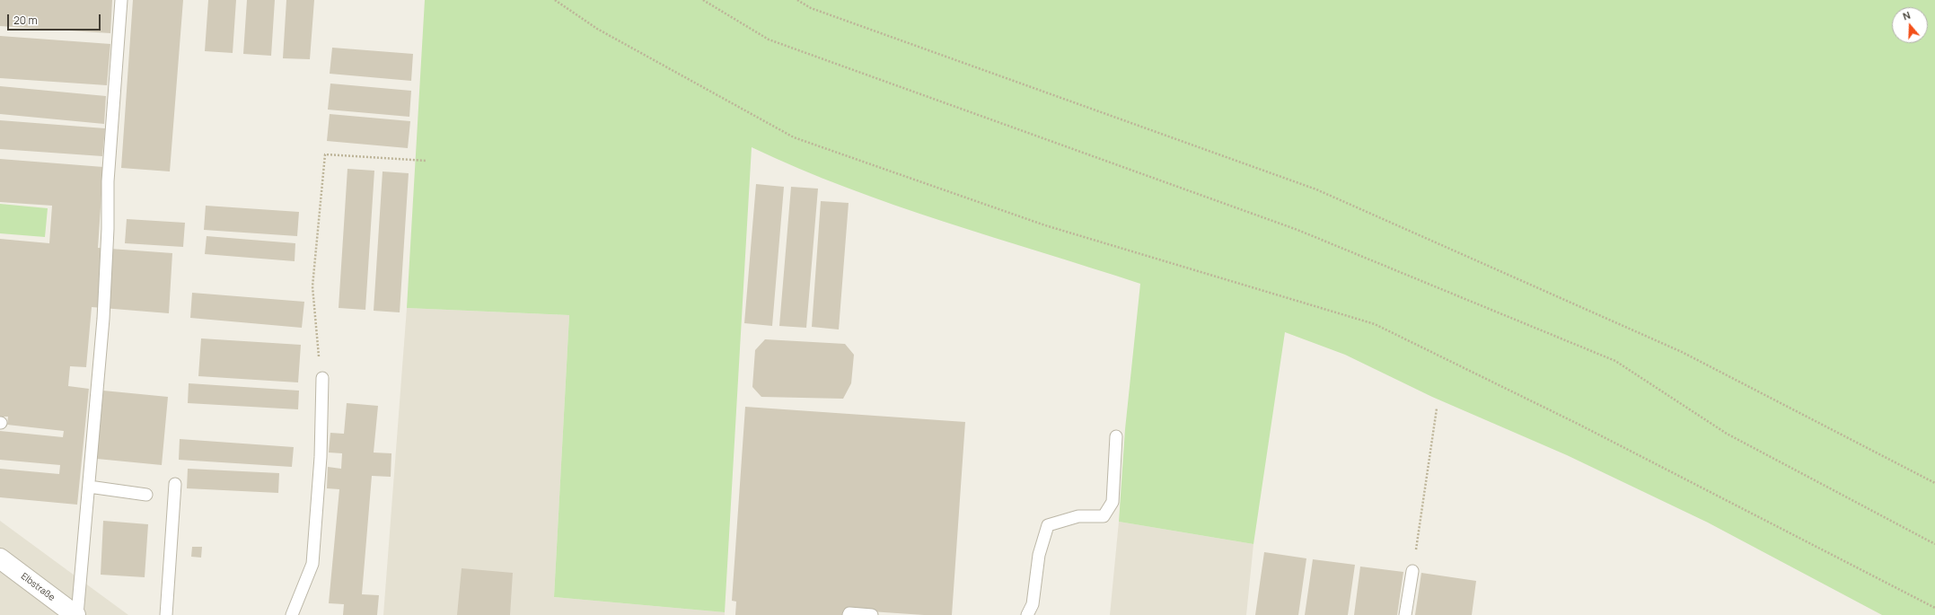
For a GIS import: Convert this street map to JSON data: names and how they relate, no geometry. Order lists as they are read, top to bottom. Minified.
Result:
{"streets":{"street":["Elbstraße"]},"scale_bar":"20 m","north":"top"}
